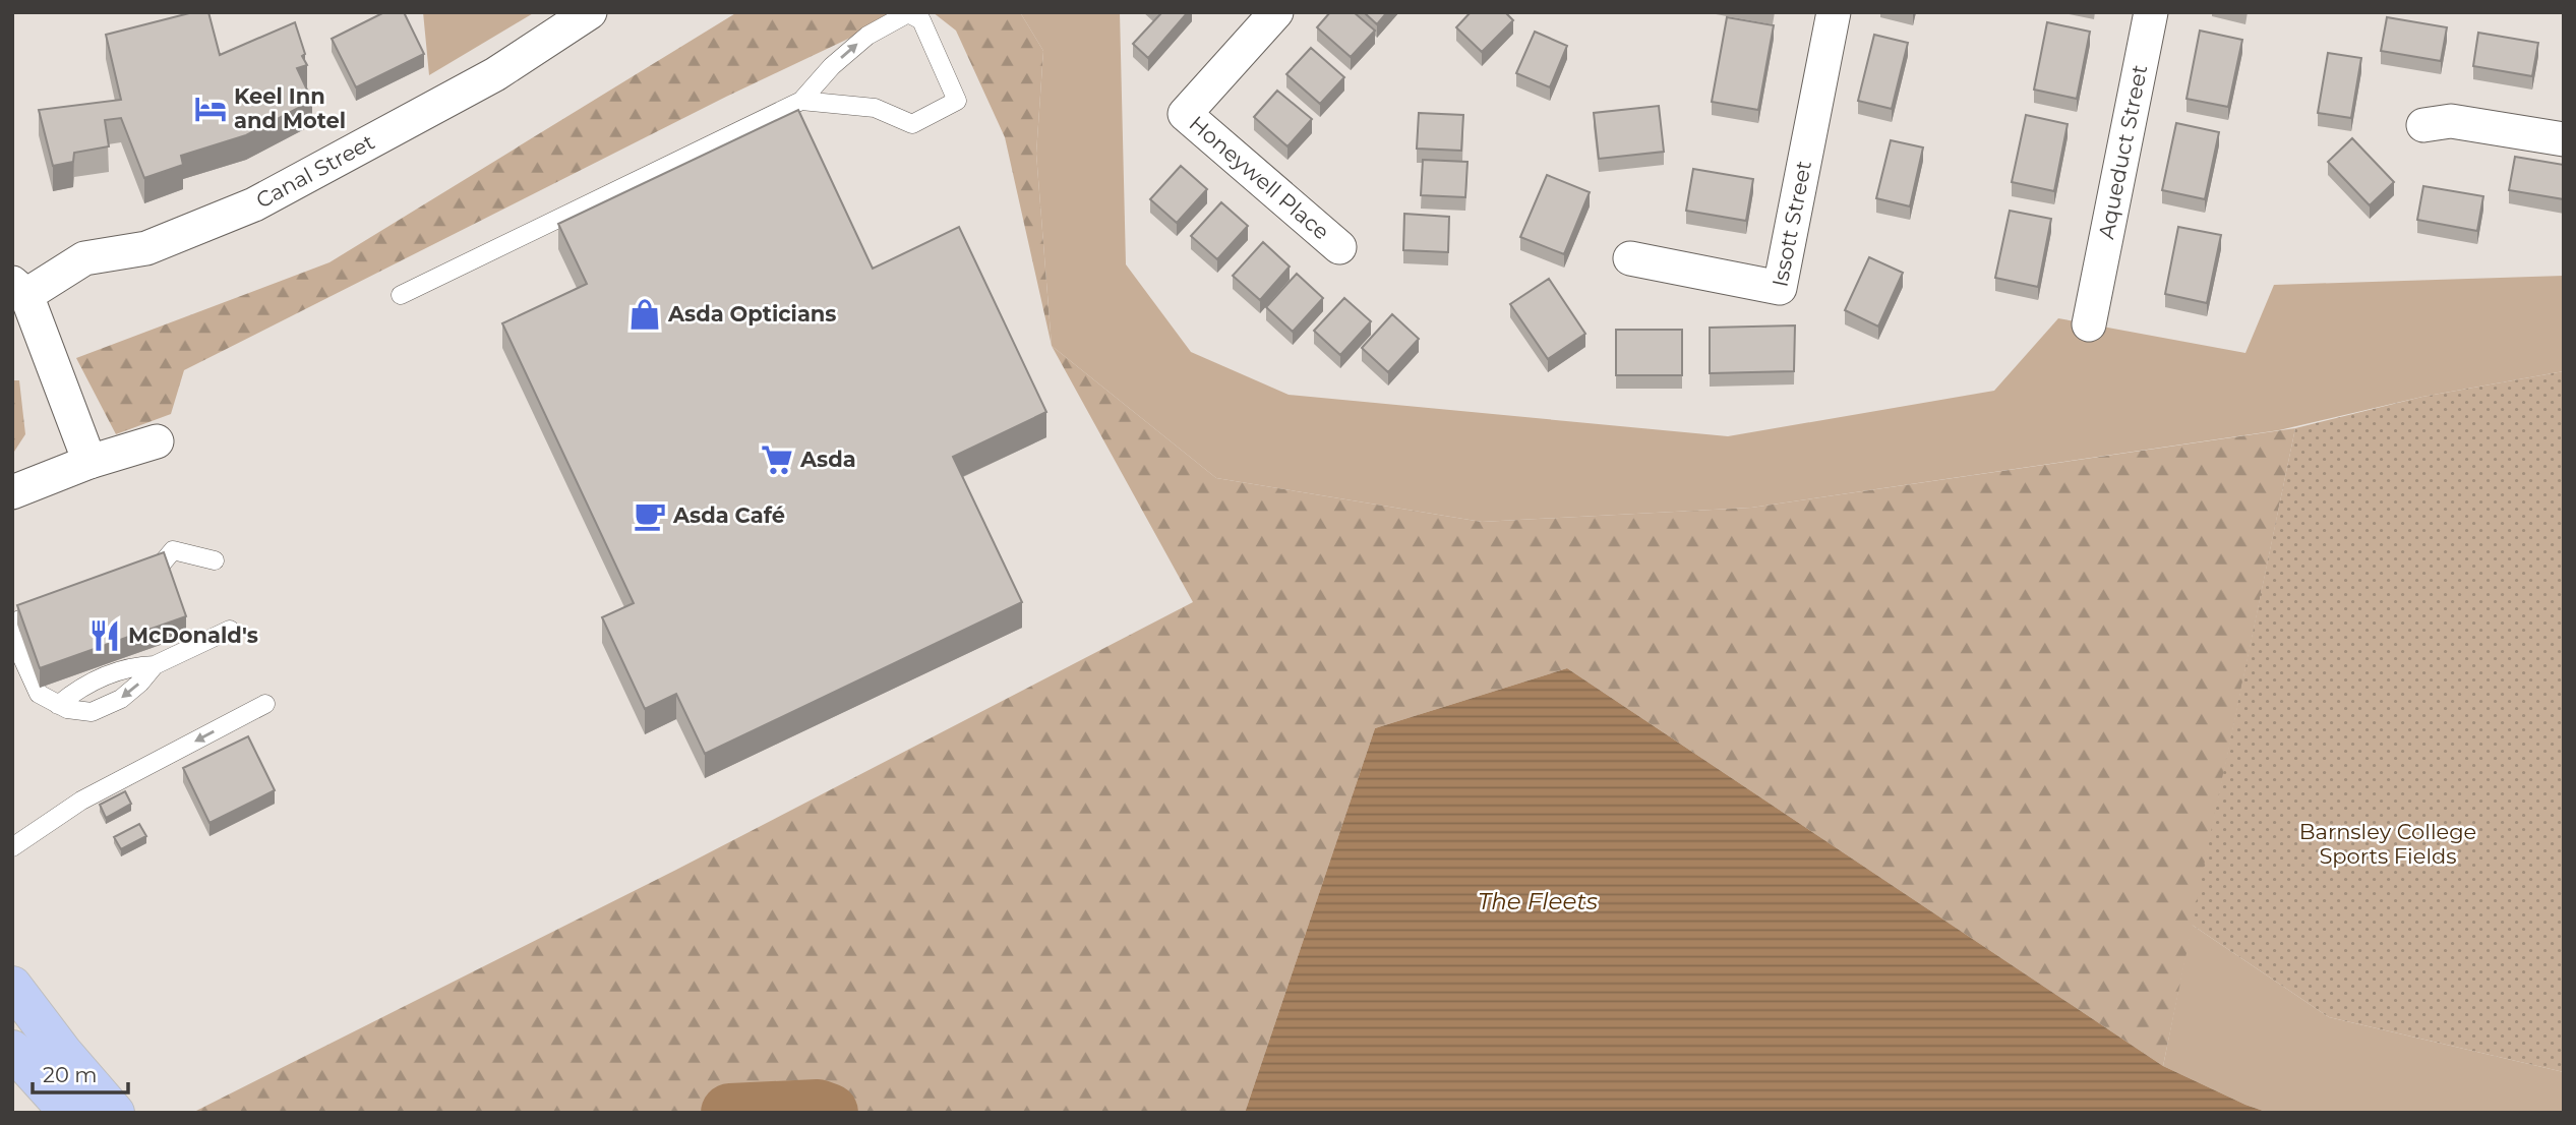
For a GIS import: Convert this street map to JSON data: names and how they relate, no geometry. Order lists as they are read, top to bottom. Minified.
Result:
{"streets":{"street":["Aqueduct Street","Canal Street","Honeywell Place","Issott Street"]},"water":["The Fleets"],"parks":["Barnsley College Sports Fields"],"places":{"hotel":["Keel Inn and Motel"],"shop":["Asda Opticians"],"supermarket":["Asda"],"cafe":["Asda Café"],"restaurant":["McDonald's"]},"scale_bar":"20 m"}
